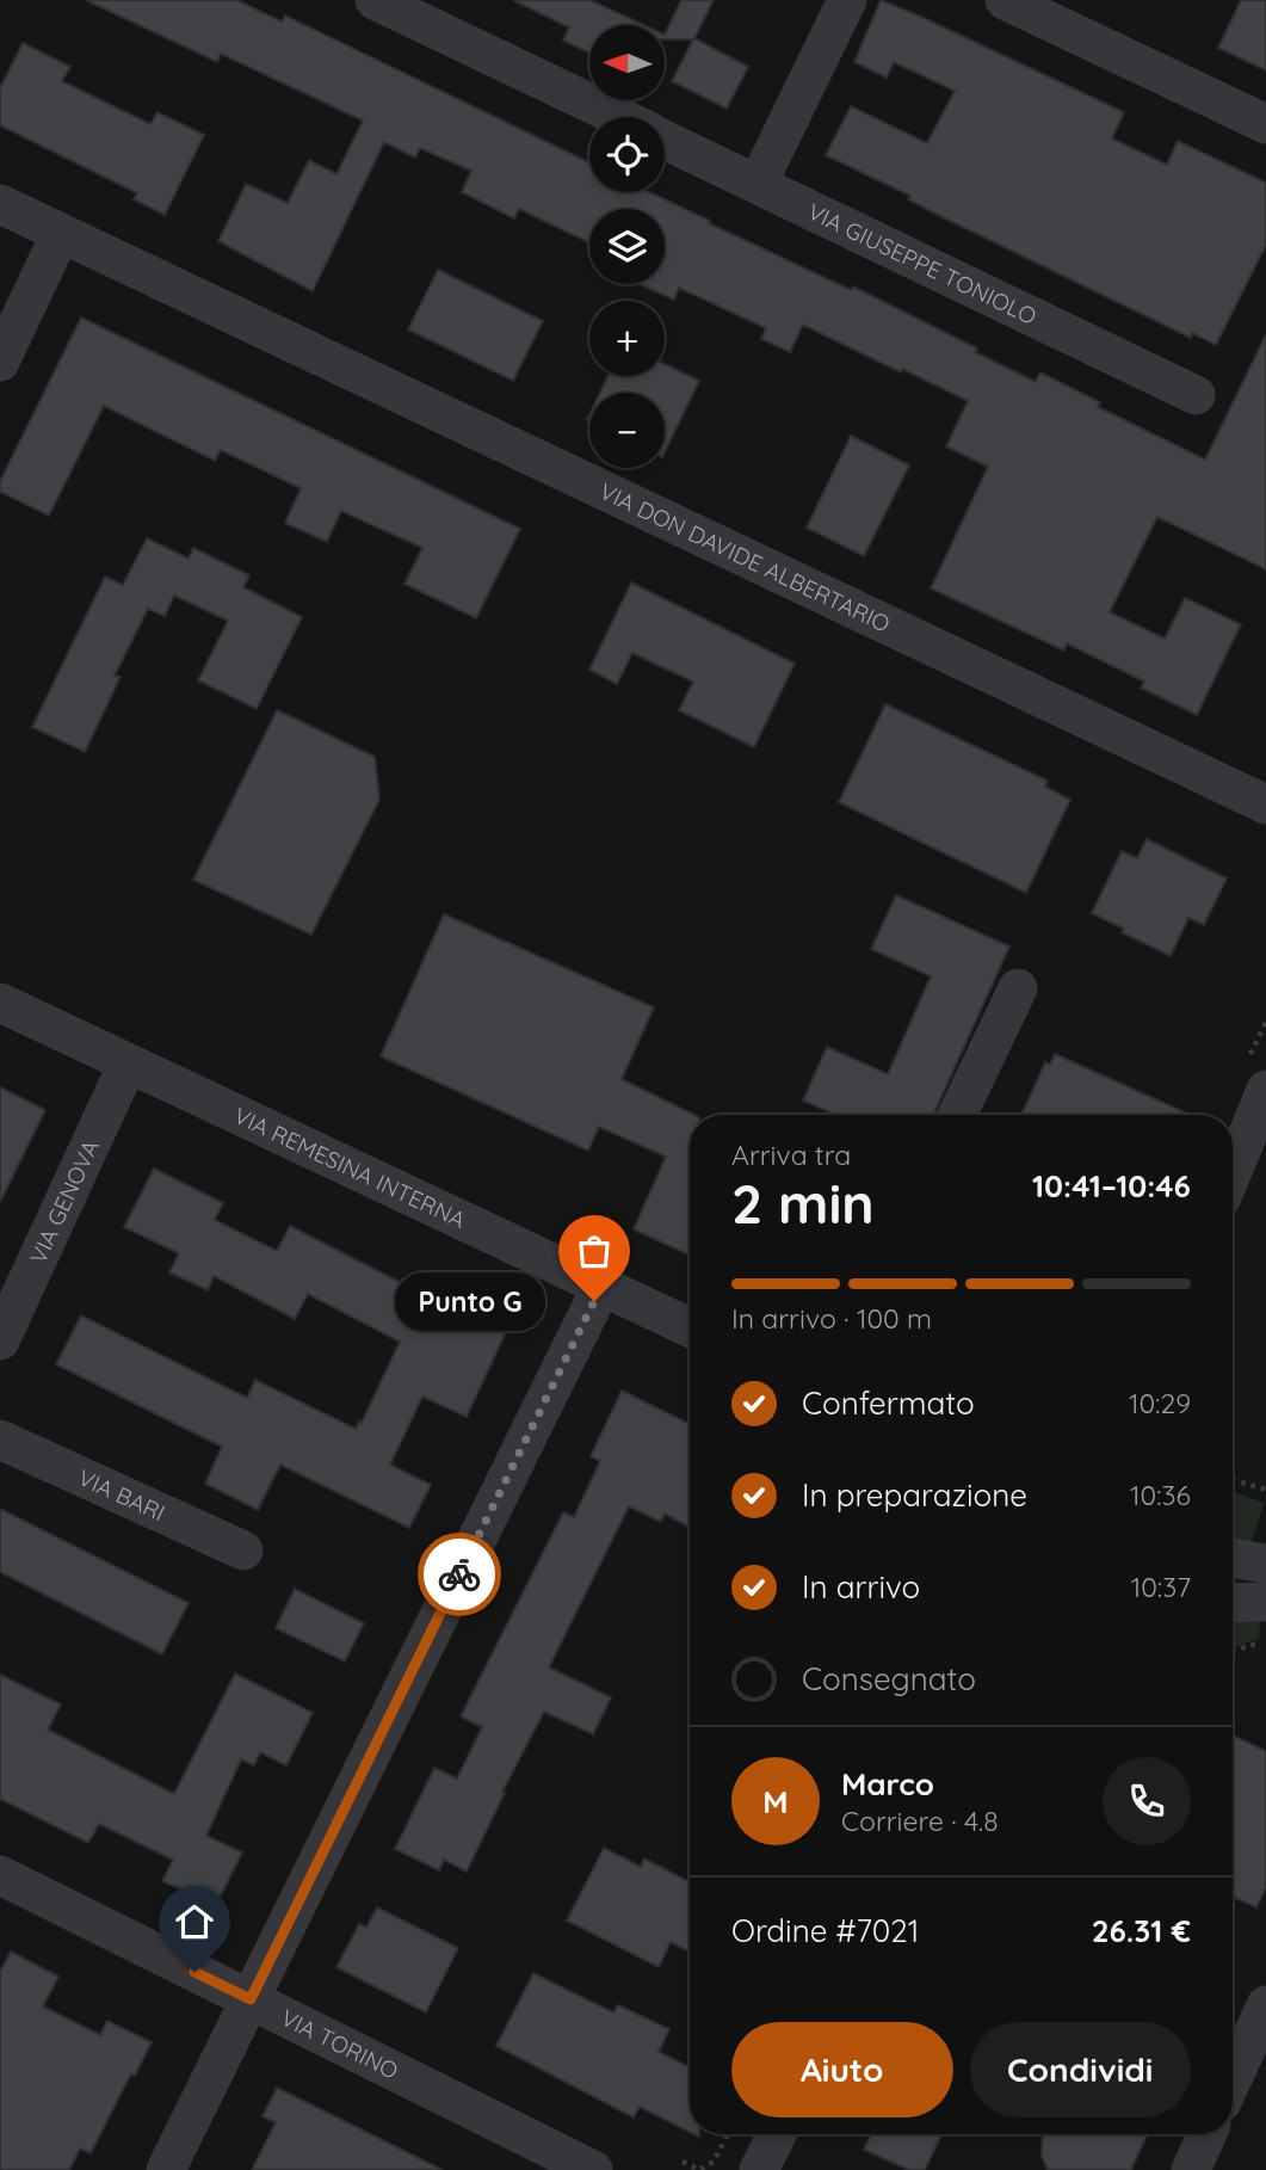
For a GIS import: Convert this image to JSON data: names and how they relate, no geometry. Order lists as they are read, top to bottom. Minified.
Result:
{"streets":{"street":["VIA GIUSEPPE TONIOLO","VIA DON DAVIDE ALBERTARIO","VIA REMESINA INTERNA","VIA GENOVA","VIA BARI","VIA TORINO"]},"crossings":[["VIA REMESINA INTERNA","VIA GENOVA"]],"places":["Punto G"],"north":"left","page":{"map_buttons":["+","−"],"heading":["2 min","Arriva tra","10:41–10:46"],"panel":["Marco","Corriere · 4.8","Ordine #7021","26.31 €"],"bar":"In arrivo · 100 m","bubble":"Punto G","list":[["Confermato","10:29"],["In preparazione","10:36"],["In arrivo","10:37"],"Consegnato"],"round":"M","buttons":["Aiuto","Condividi"]}}
